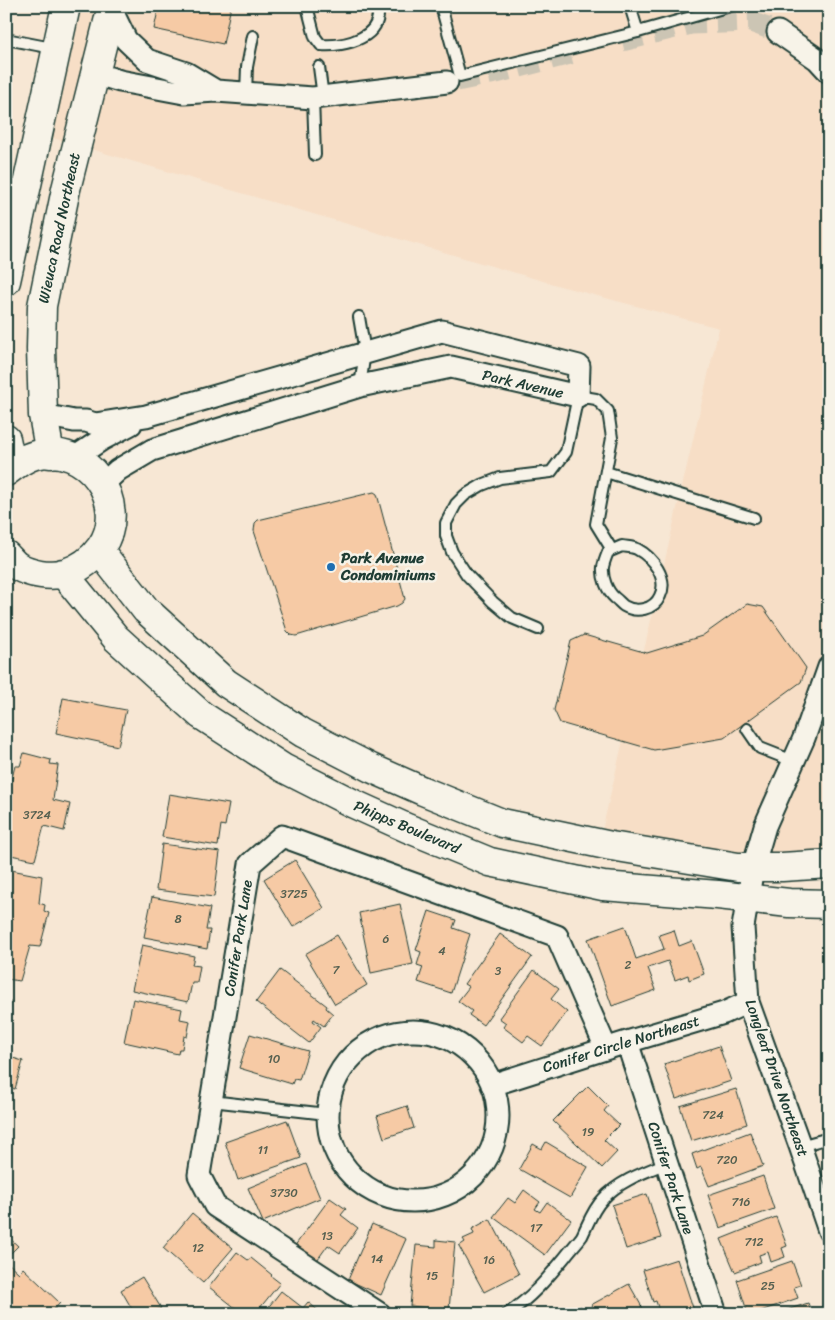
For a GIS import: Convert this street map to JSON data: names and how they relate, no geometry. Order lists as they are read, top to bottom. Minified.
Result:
{"streets":{"main road":["Wieuca Road Northeast","Phipps Boulevard"],"street":["Park Avenue","Conifer Park Lane","Conifer Circle Northeast","Longleaf Drive Northeast"]},"crossings":[["Wieuca Road Northeast","Park Avenue"],["Phipps Boulevard","Longleaf Drive Northeast"],["Conifer Park Lane","Conifer Circle Northeast"],["Conifer Circle Northeast","Longleaf Drive Northeast"]],"places":["Park Avenue Condominiums"],"house_numbers":["3724","3725","8","6","4","2","7","3","10","724","19","11","720","3730","716","17","13","712","12","14","16","15","25"]}
